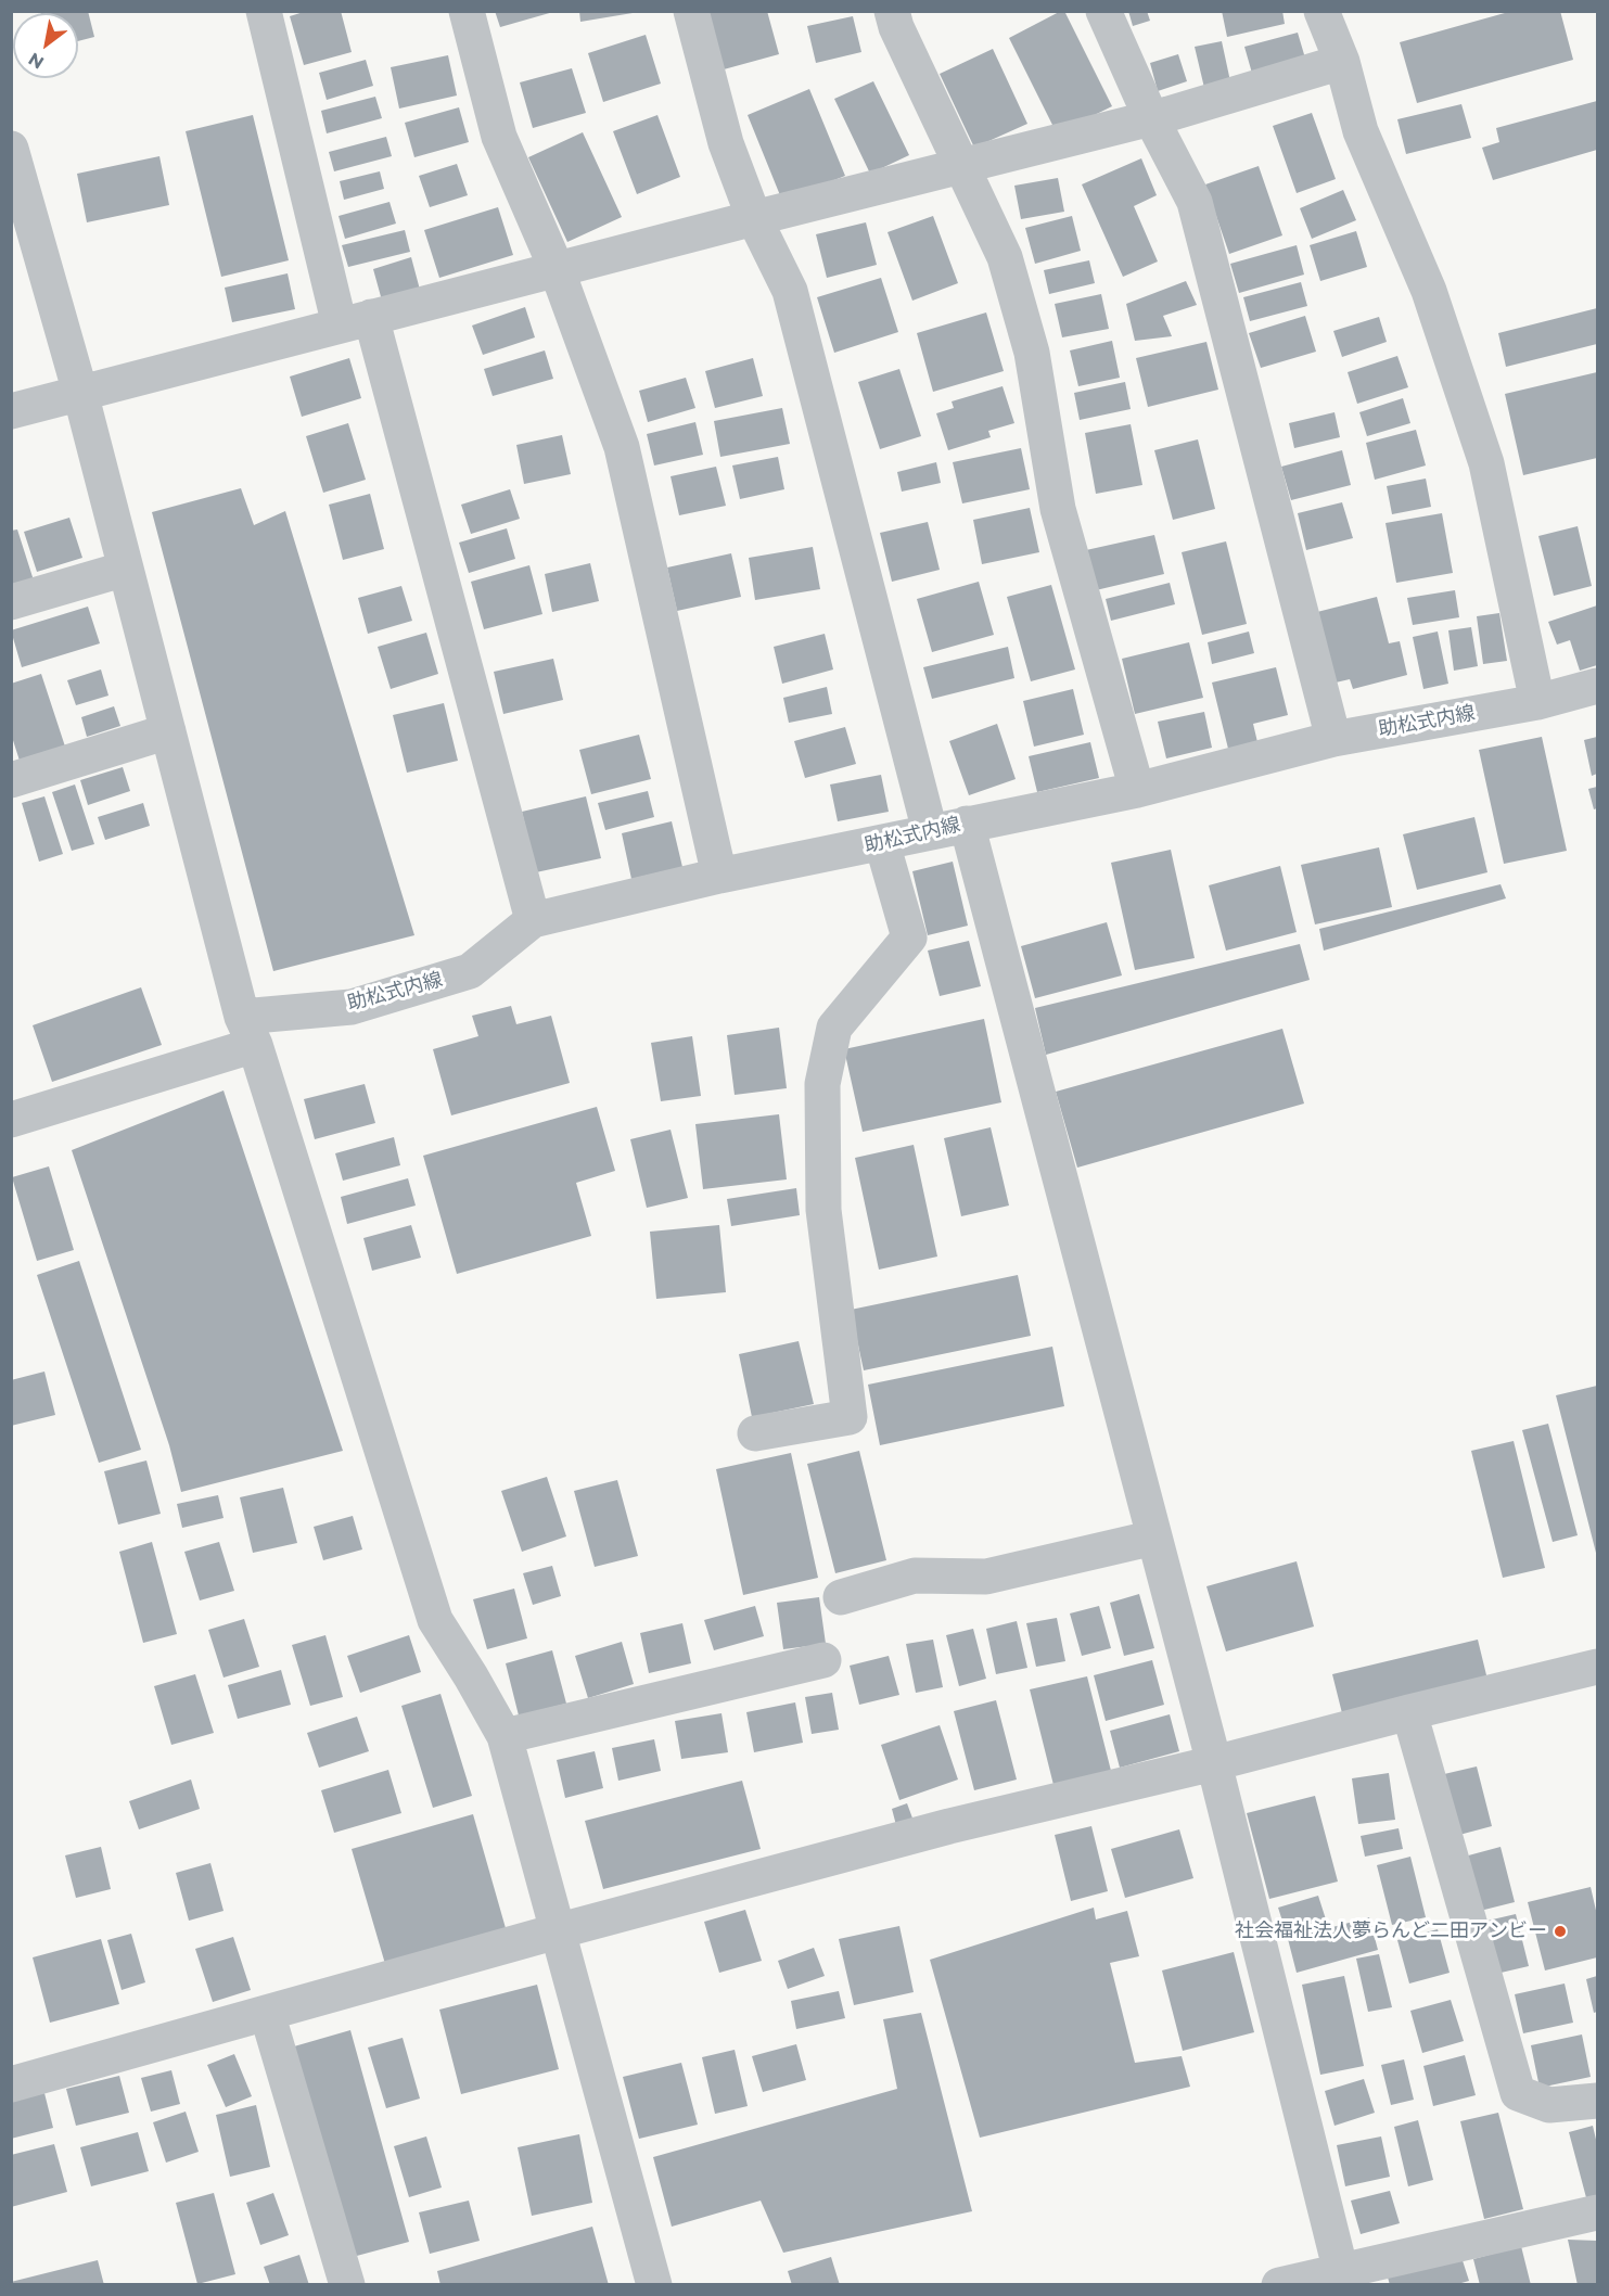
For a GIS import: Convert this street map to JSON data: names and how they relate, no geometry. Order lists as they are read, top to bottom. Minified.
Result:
{"streets":{"street":["助松式内線"]},"places":["社会福祉法人夢らんど二田アンビー"],"north":"bottom left"}
